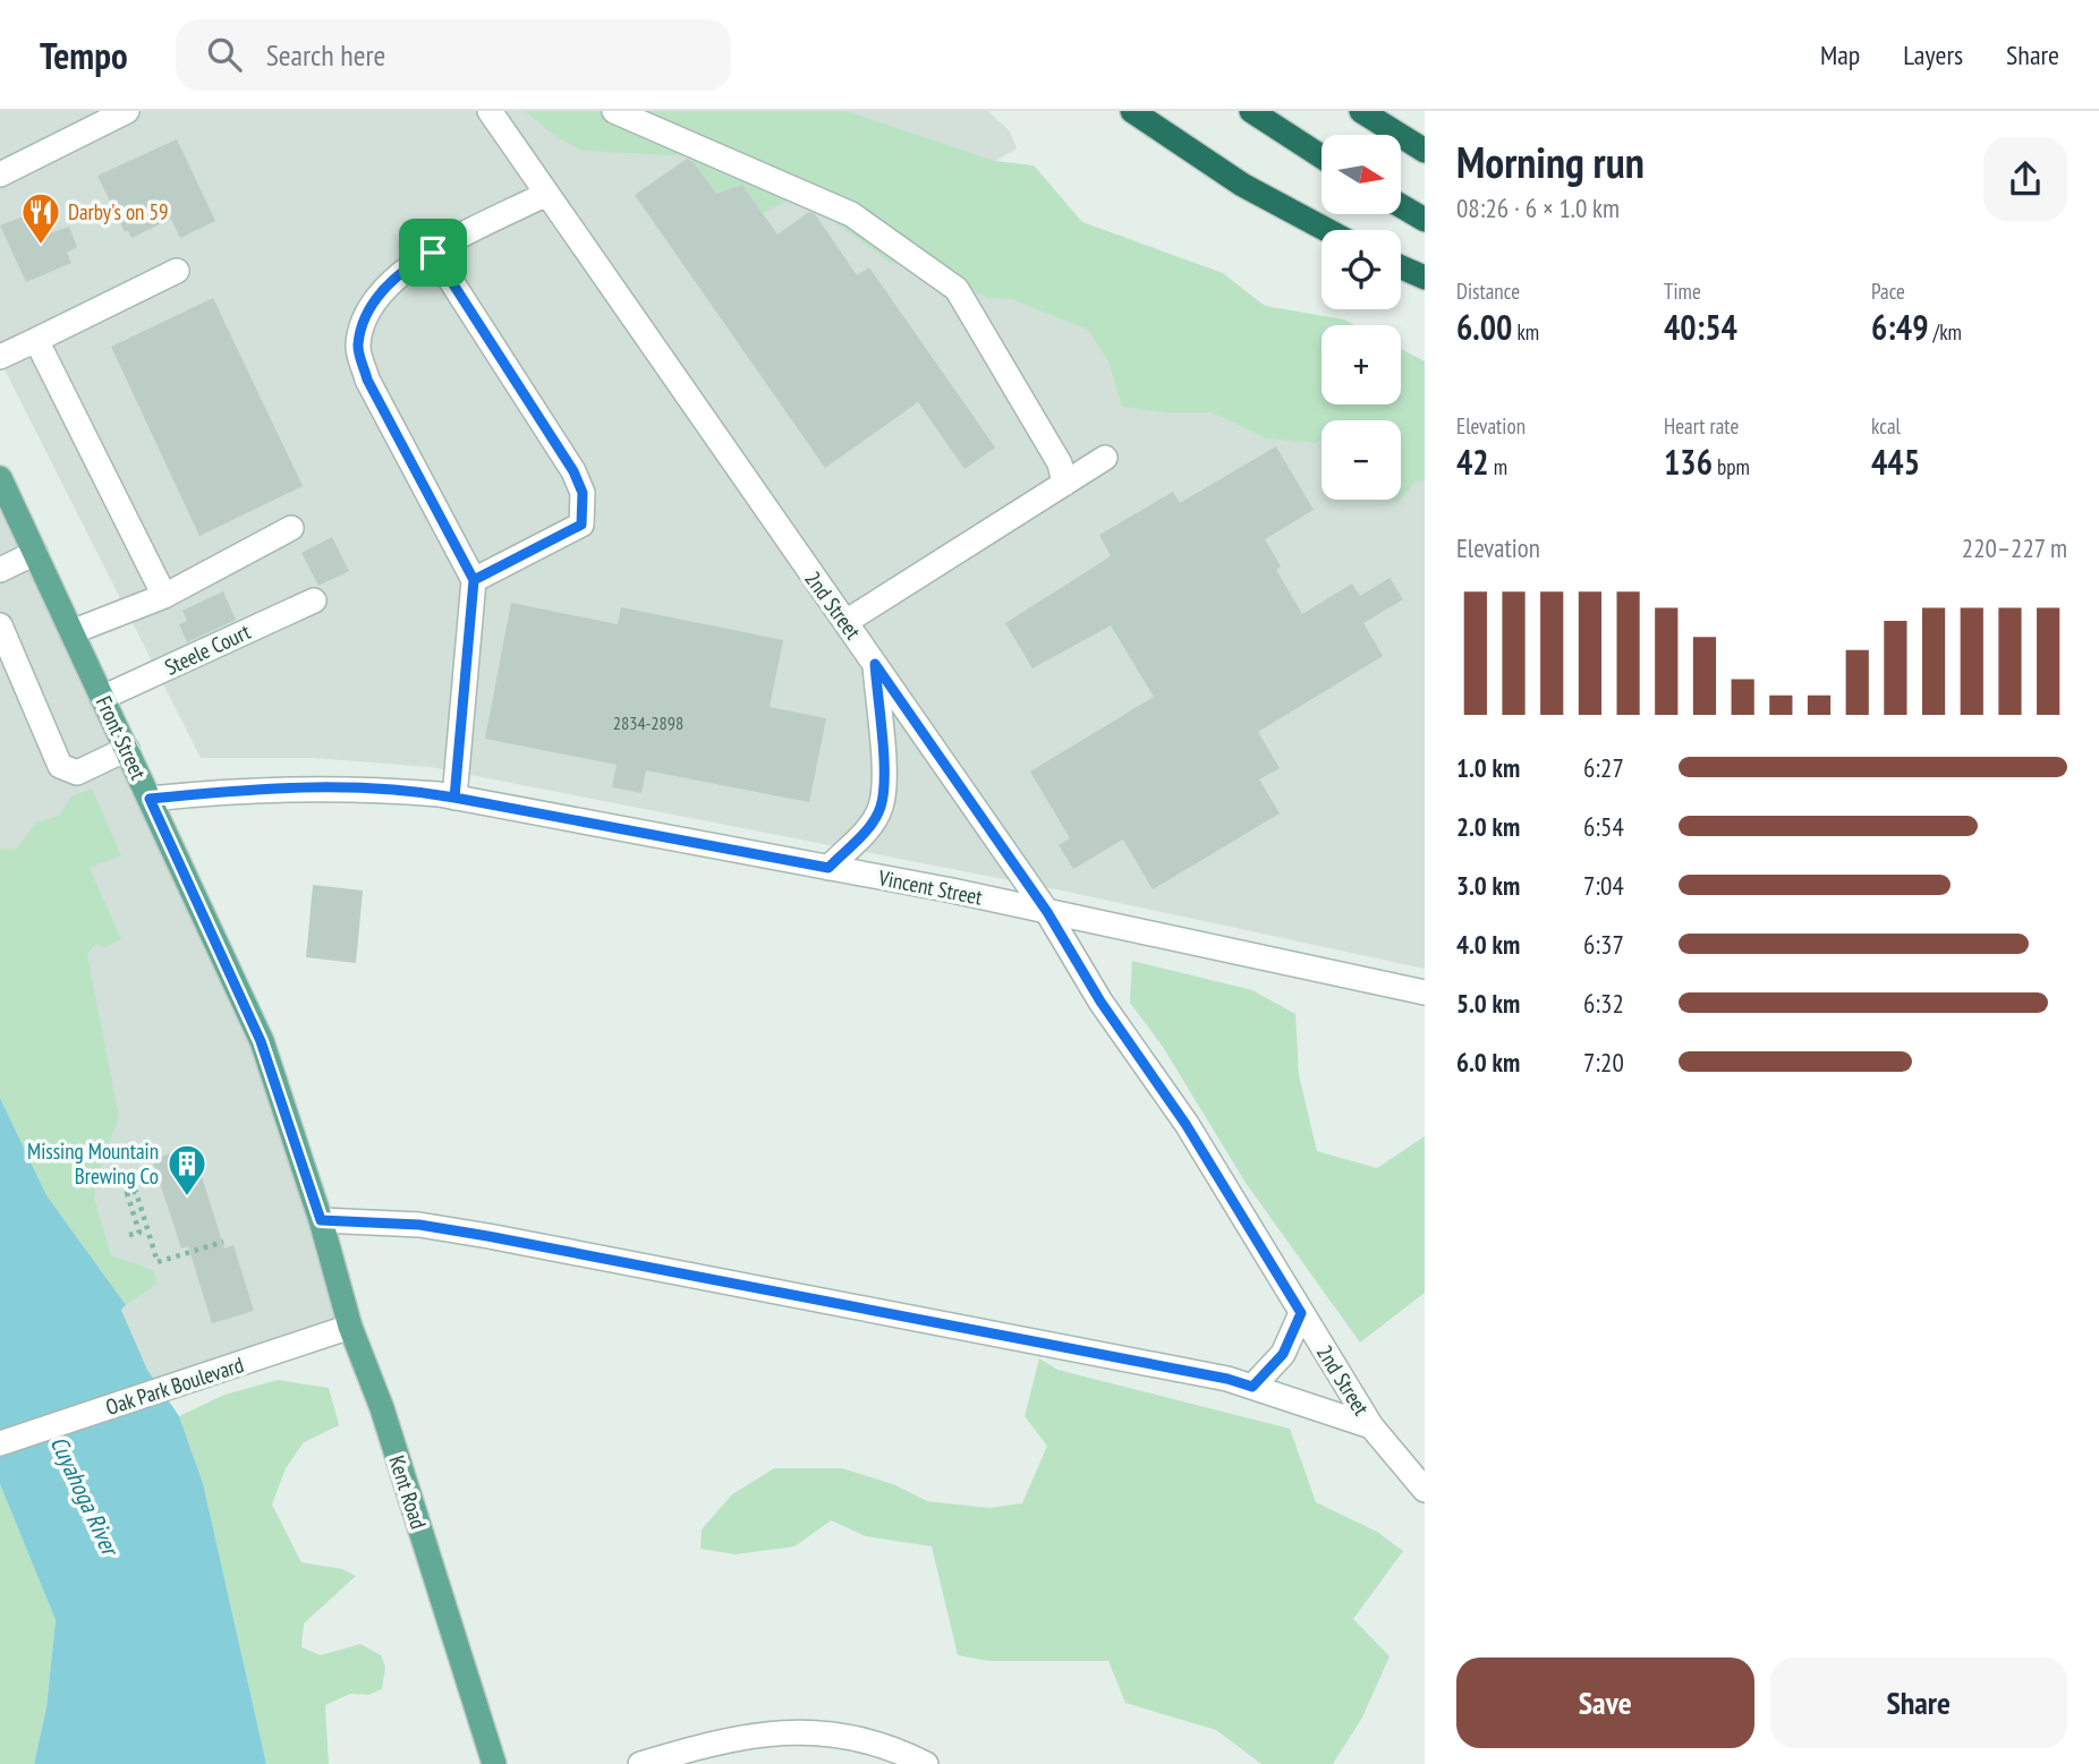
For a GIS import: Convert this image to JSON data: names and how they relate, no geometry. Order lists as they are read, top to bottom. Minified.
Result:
{"streets":{"main road":["Front Street","Kent Road"],"street":["2nd Street","Steele Court","Vincent Street","Oak Park Boulevard"]},"crossings":[["2nd Street","Vincent Street"],["Steele Court","Front Street"],["Front Street","Vincent Street"],["Front Street","Kent Road"],["Oak Park Boulevard","Kent Road"]],"water":["Cuyahoga River"],"places":{"restaurant":["Darby's on 59"],"building":["Missing Mountain Brewing Co"]},"house_numbers":["2834-2898"],"north":"right","page":{"header":"Tempo","search":"Search here","nav":["Map","Layers","Share"],"heading":["Morning run","08:26 · 6 × 1.0 km"],"map_buttons":["+","−"],"stats":[["Distance","6.00 km"],["Time","40:54"],["Pace","6:49 /km"],["Elevation","42 m"],["Heart rate","136 bpm"],["kcal","445"]],"chart":["Elevation","220–227 m"],"list":[{"name":"1.0 km","note":"6:27"},{"name":"2.0 km","note":"6:54"},{"name":"3.0 km","note":"7:04"},{"name":"4.0 km","note":"6:37"},{"name":"5.0 km","note":"6:32"},{"name":"6.0 km","note":"7:20"}],"buttons":["Save","Share"]}}
